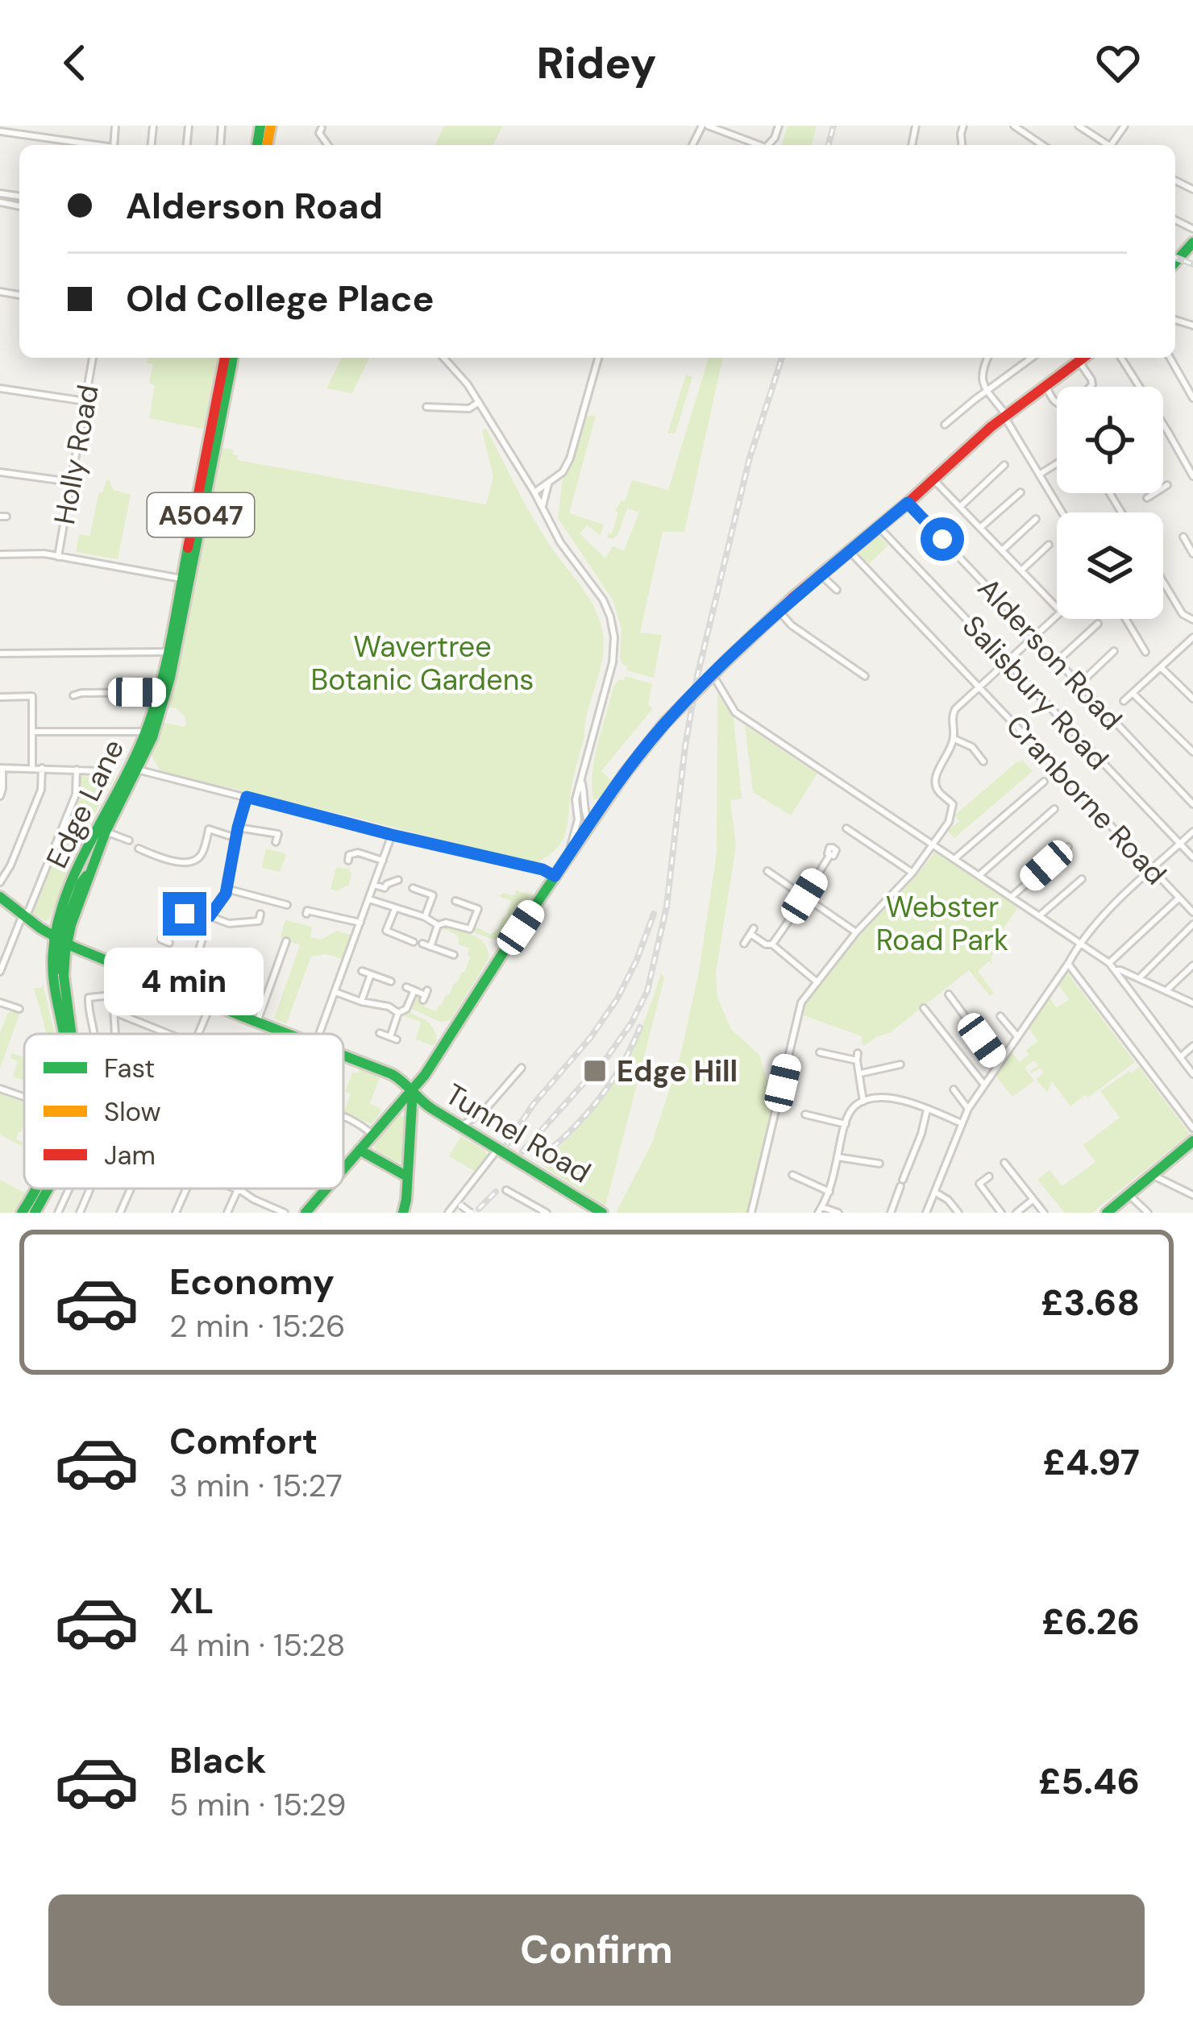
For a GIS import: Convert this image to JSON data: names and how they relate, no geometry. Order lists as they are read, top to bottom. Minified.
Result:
{"streets":{"main road":["A5047","Edge Lane","Tunnel Road"],"street":["Holly Road","Alderson Road","Salisbury Road","Cranborne Road"]},"crossings":[["Edge Lane","Tunnel Road"]],"parks":["Wavertree Botanic Gardens","Webster Road Park"],"places":{"transit":["Edge Hill"]},"legend":["Fast","Slow","Jam"],"page":{"header":"Ridey","banner":["Alderson Road","Old College Place"],"bubble":"4 min","list":[{"name":"Economy","note":"2 min · 15:26","value":"£3.68"},{"name":"Comfort","note":"3 min · 15:27","value":"£4.97"},{"name":"XL","note":"4 min · 15:28","value":"£6.26"},{"name":"Black","note":"5 min · 15:29","value":"£5.46"}],"buttons":"Confirm"}}
